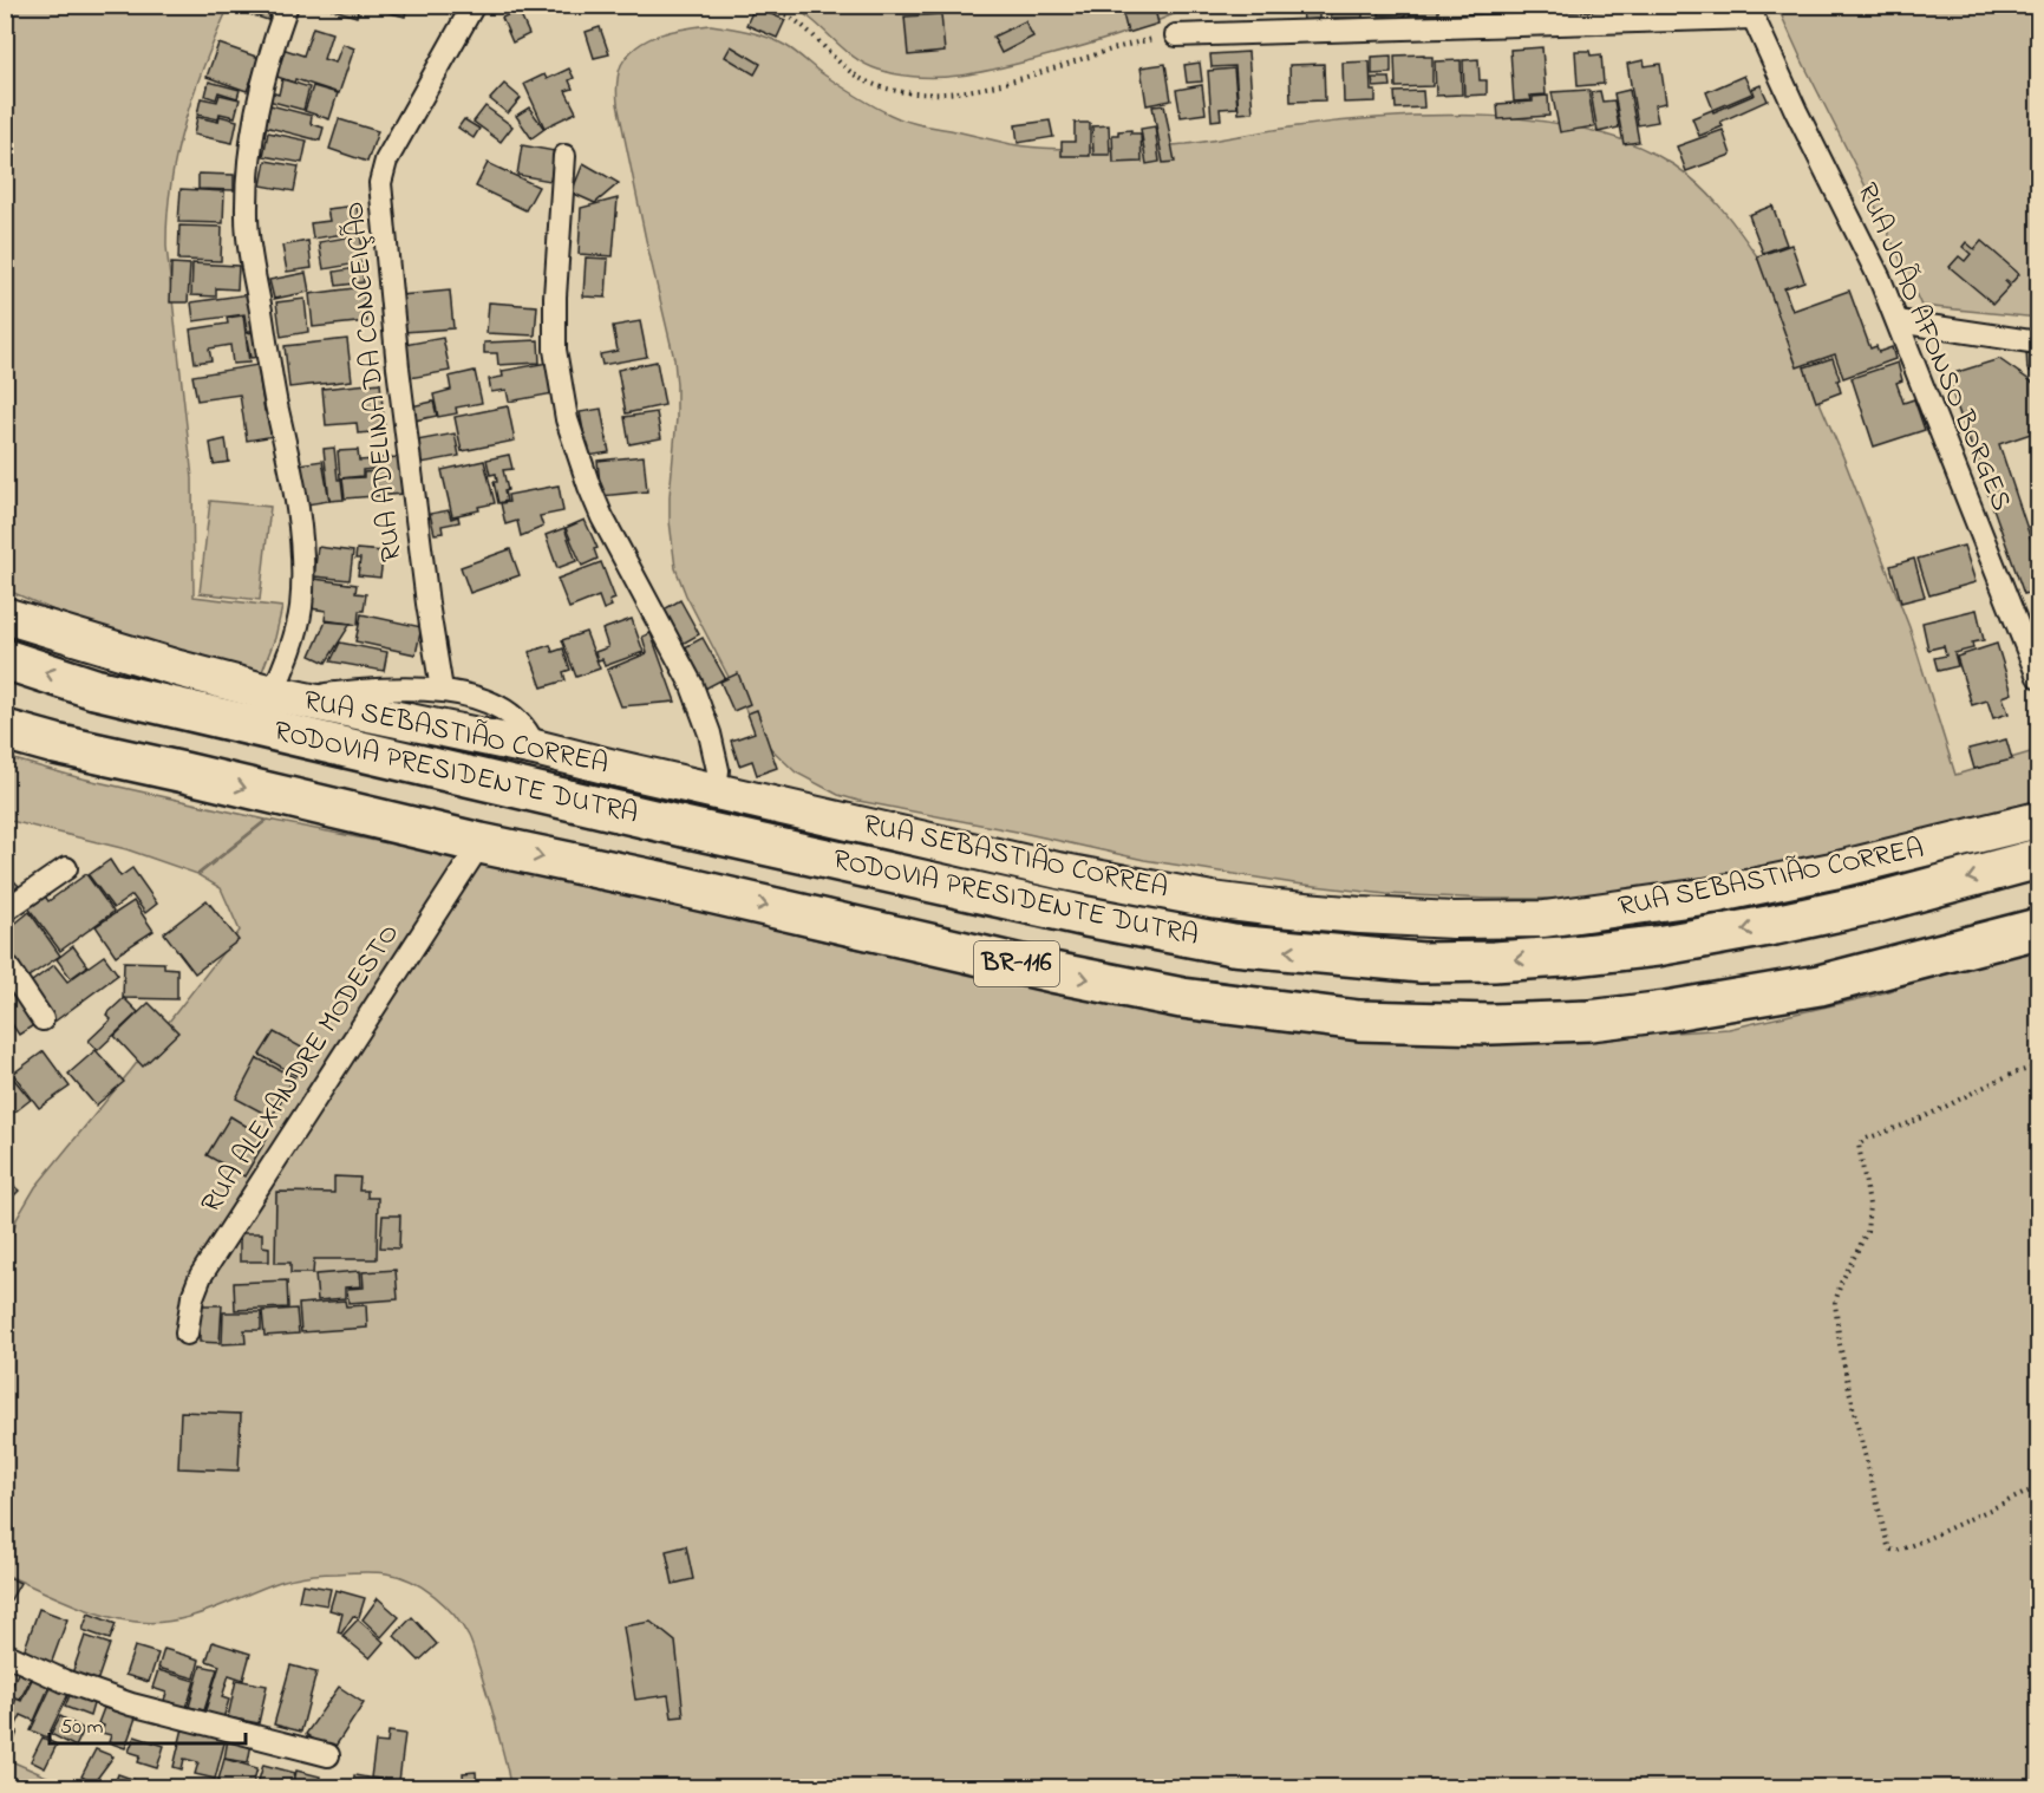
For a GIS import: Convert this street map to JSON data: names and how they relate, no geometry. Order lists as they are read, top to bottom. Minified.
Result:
{"streets":{"highway":["RODOVIA PRESIDENTE DUTRA","BR-116"],"main road":["RUA SEBASTIÃO CORREA"],"street":["RUA JOÃO AFONSO BORGES","RUA ADELINA DA CONCEIÇÃO","RUA ALEXANDRE MODESTO"]},"crossings":[["BR-116","RUA ALEXANDRE MODESTO"]],"scale_bar":"50 m"}
